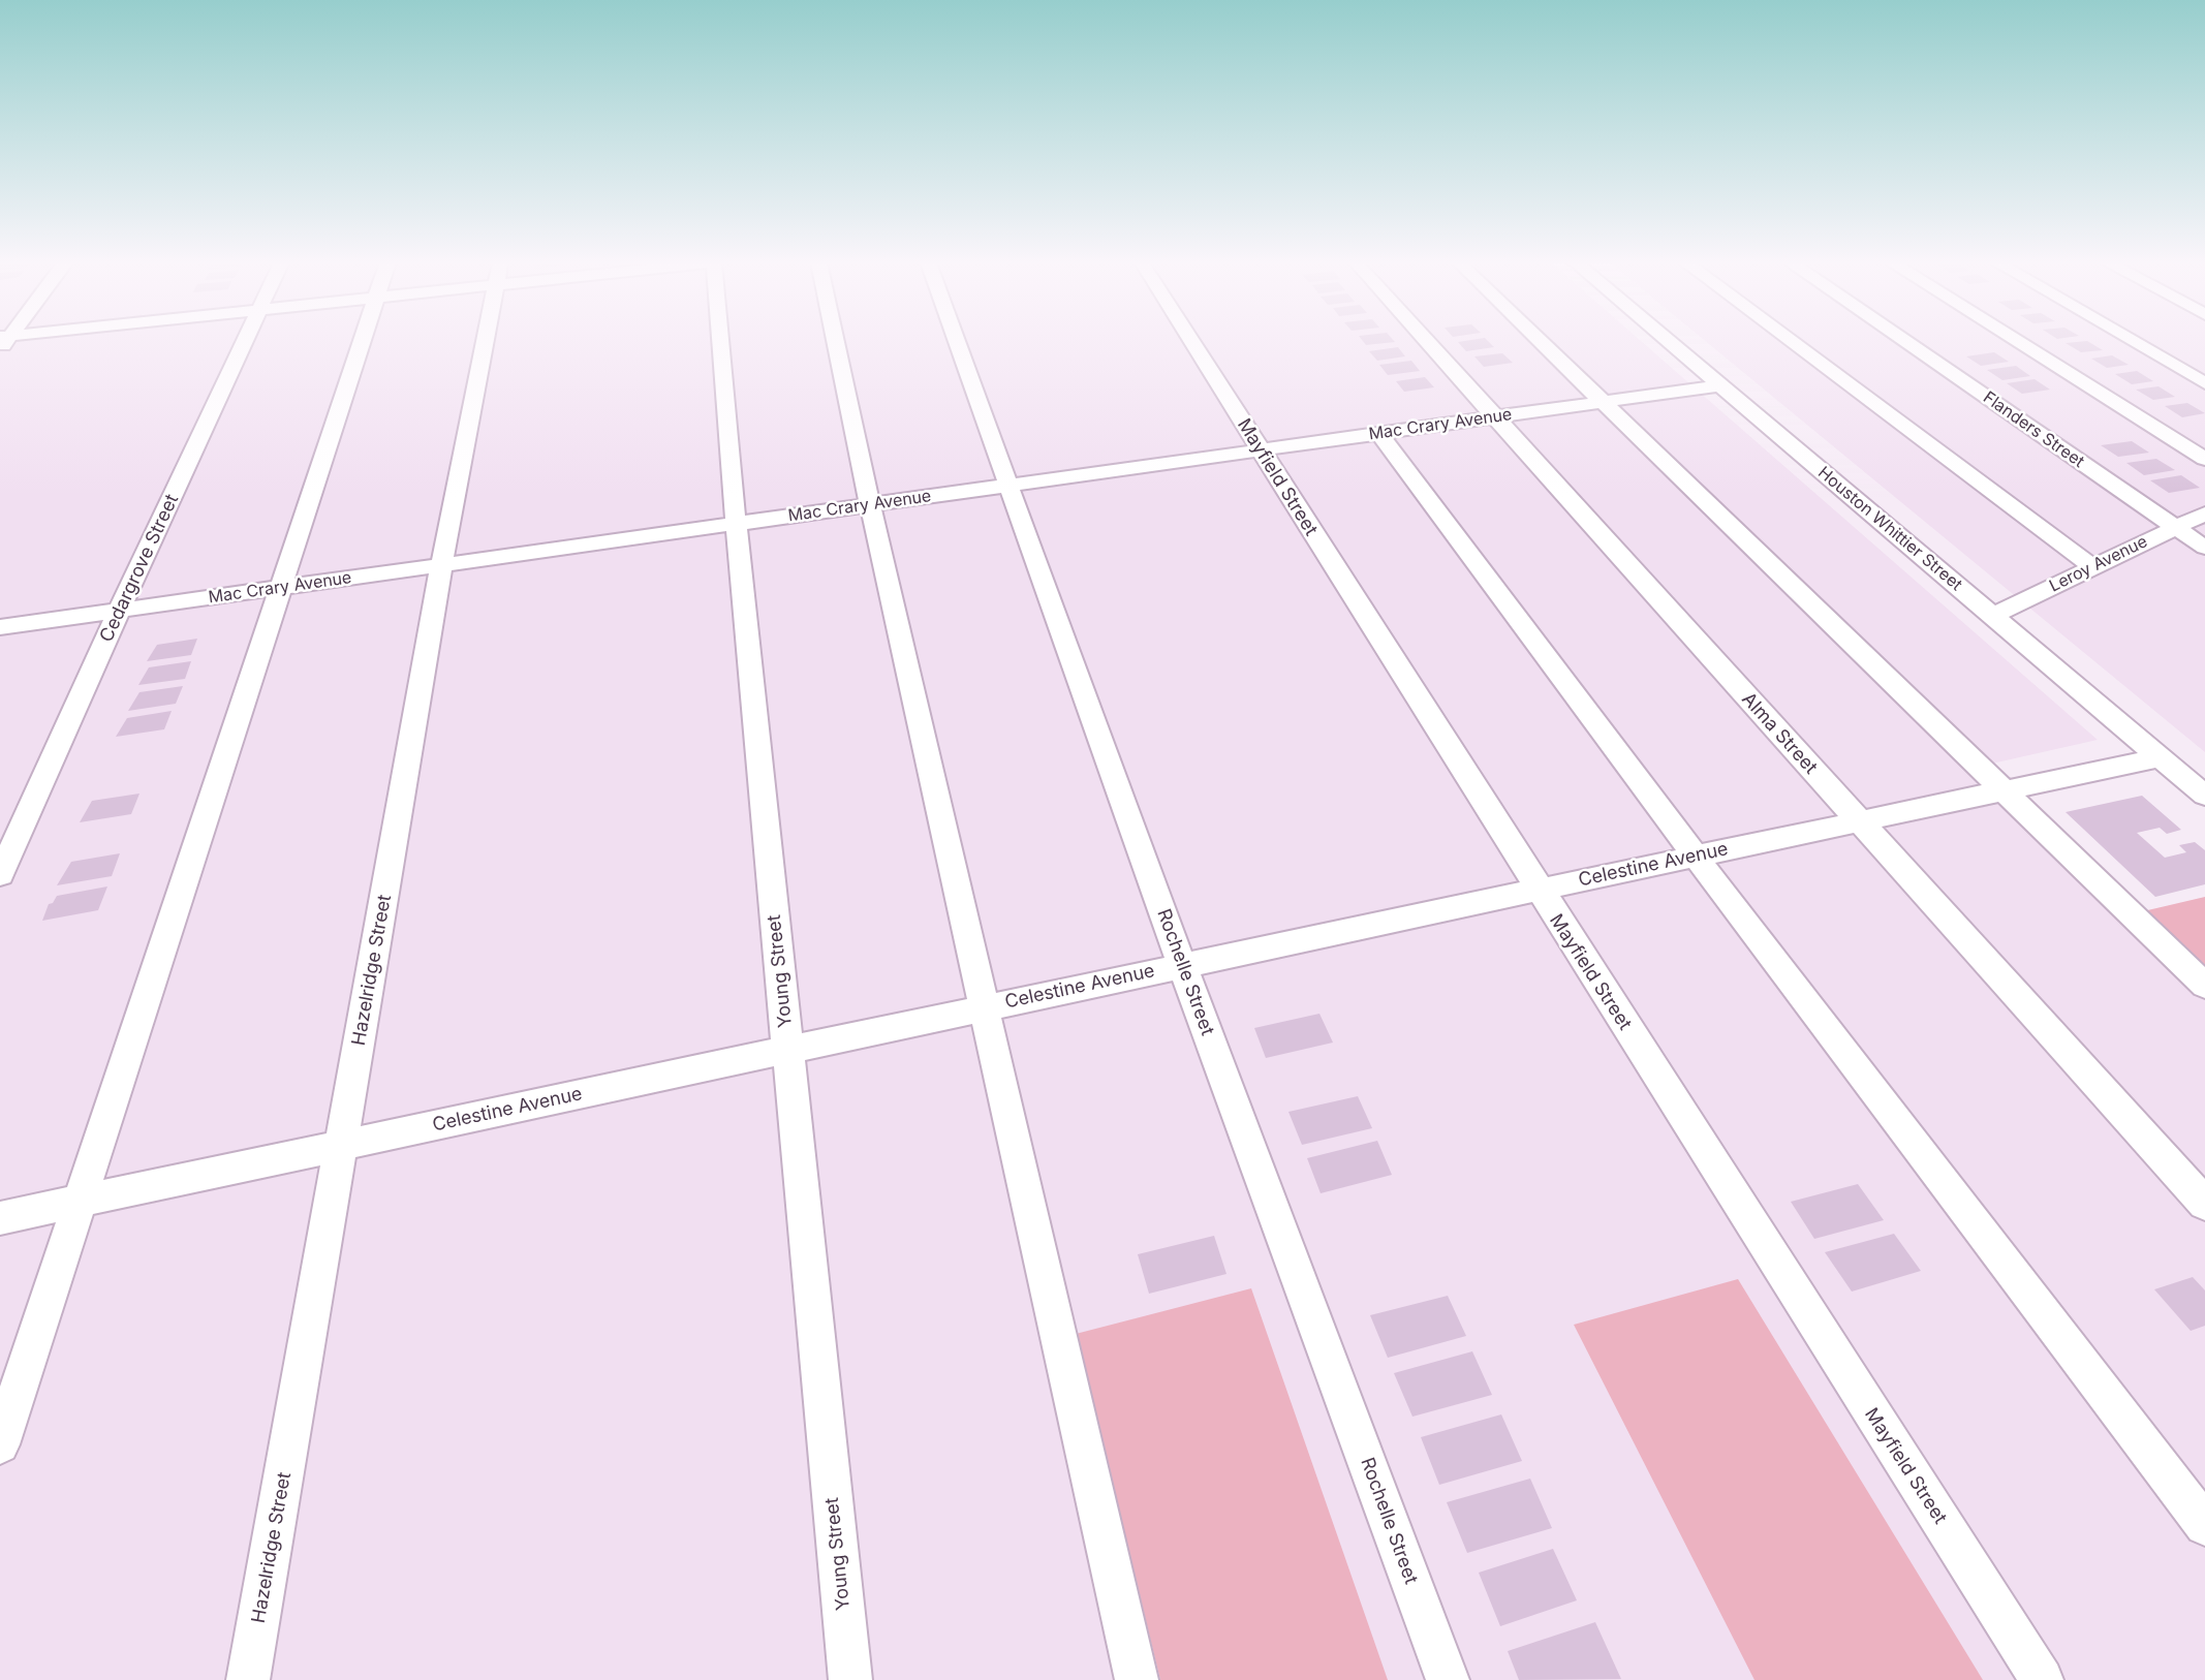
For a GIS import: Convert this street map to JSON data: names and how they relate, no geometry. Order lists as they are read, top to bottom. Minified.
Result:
{"streets":{"street":["Mac Crary Avenue","Flanders Street","Mayfield Street","Houston Whittier Street","Leroy Avenue","Cedargrove Street","Alma Street","Celestine Avenue","Hazelridge Street","Young Street","Rochelle Street"]},"crossings":[["Mac Crary Avenue","Mayfield Street"],["Mac Crary Avenue","Houston Whittier Street"],["Mac Crary Avenue","Cedargrove Street"],["Mac Crary Avenue","Alma Street"],["Mac Crary Avenue","Hazelridge Street"],["Mac Crary Avenue","Young Street"],["Mac Crary Avenue","Rochelle Street"],["Flanders Street","Leroy Avenue"],["Mayfield Street","Celestine Avenue"],["Houston Whittier Street","Leroy Avenue"],["Houston Whittier Street","Celestine Avenue"],["Alma Street","Celestine Avenue"],["Celestine Avenue","Hazelridge Street"],["Celestine Avenue","Young Street"],["Celestine Avenue","Rochelle Street"]]}
